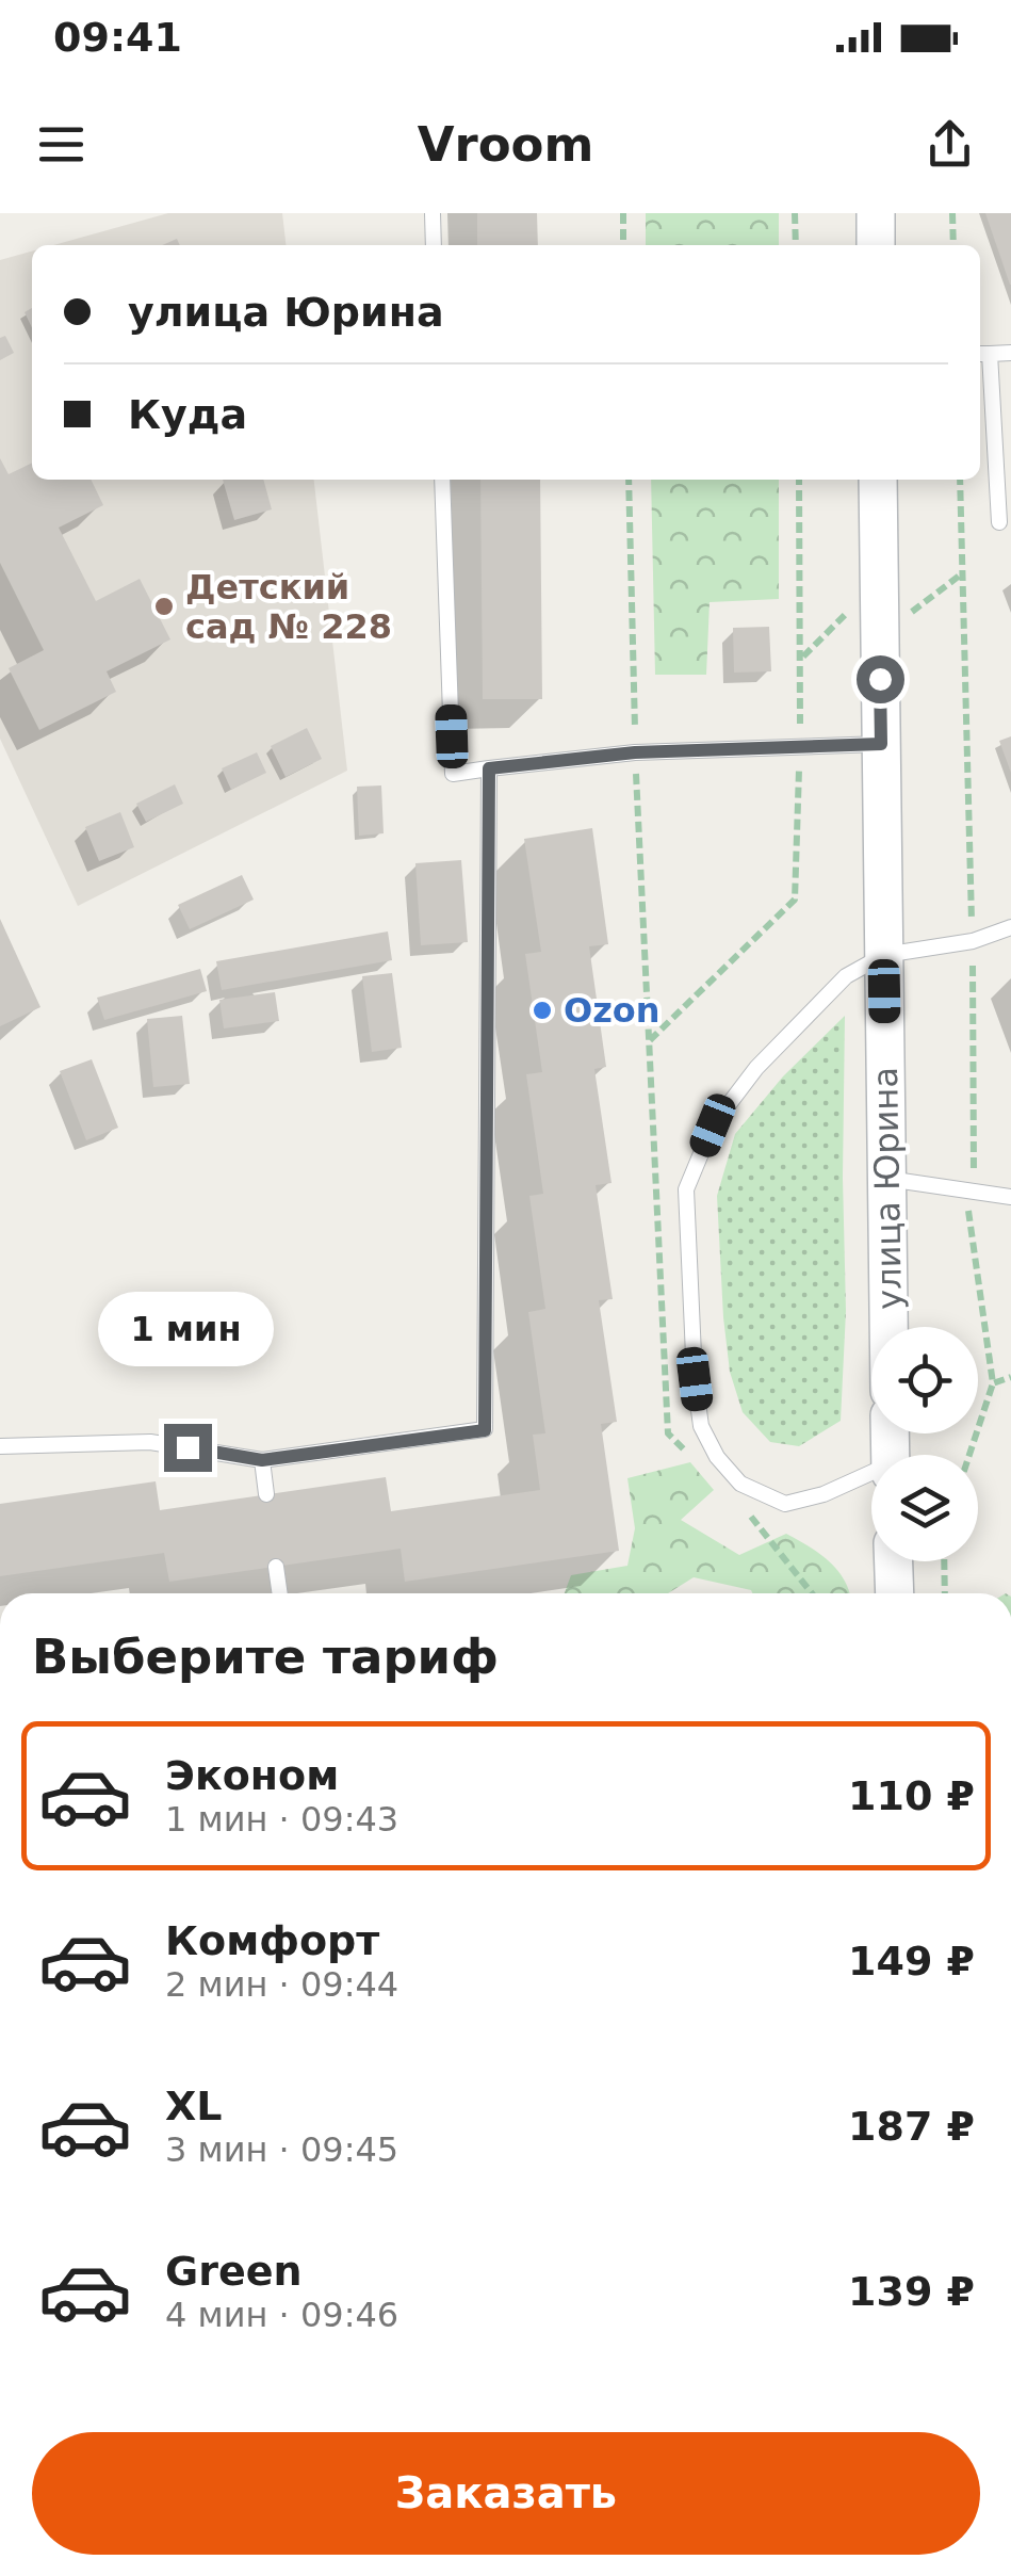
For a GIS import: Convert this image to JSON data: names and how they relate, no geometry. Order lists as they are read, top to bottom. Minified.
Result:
{"streets":{"street":["улица Юрина"]},"places":["Детский сад № 228","Ozon"],"page":{"status":"09:41","header":"Vroom","banner":["улица Юрина","Куда"],"bubble":"1 мин","heading":"Выберите тариф","list":[{"name":"Эконом","note":"1 мин · 09:43","value":"110 ₽"},{"name":"Комфорт","note":"2 мин · 09:44","value":"149 ₽"},{"name":"XL","note":"3 мин · 09:45","value":"187 ₽"},{"name":"Green","note":"4 мин · 09:46","value":"139 ₽"}],"buttons":"Заказать"}}
